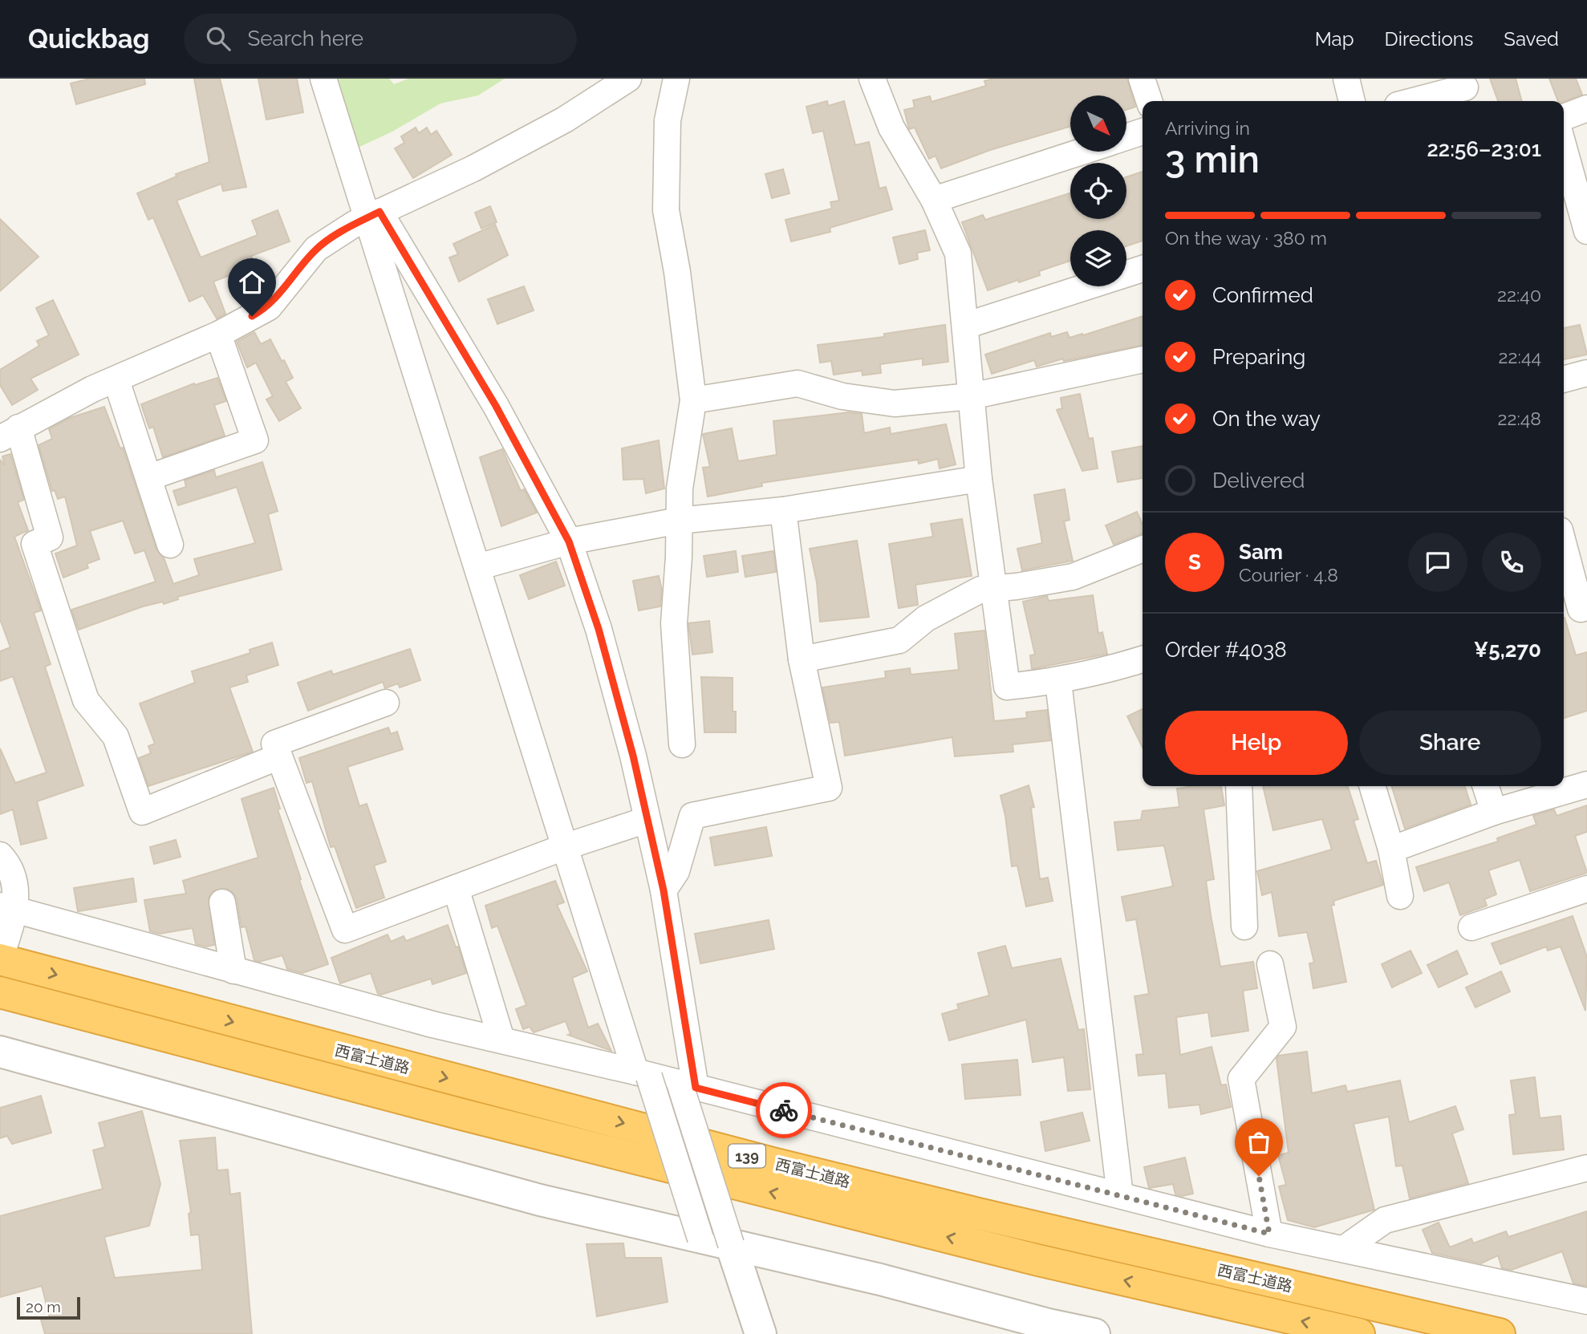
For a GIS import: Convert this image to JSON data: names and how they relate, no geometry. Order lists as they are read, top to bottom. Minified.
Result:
{"streets":{"highway":["西富士道路","139"]},"scale_bar":"20 m","north":"bottom right","page":{"header":"Quickbag","search":"Search here","nav":["Map","Directions","Saved"],"heading":["3 min","Arriving in","22:56–23:01"],"panel":["Sam","Courier · 4.8","Order #4038","¥5,270"],"bar":"On the way · 380 m","list":[["Confirmed","22:40"],["Preparing","22:44"],["On the way","22:48"],"Delivered"],"round":"S","buttons":["Help","Share"],"scale":"20 m"}}
